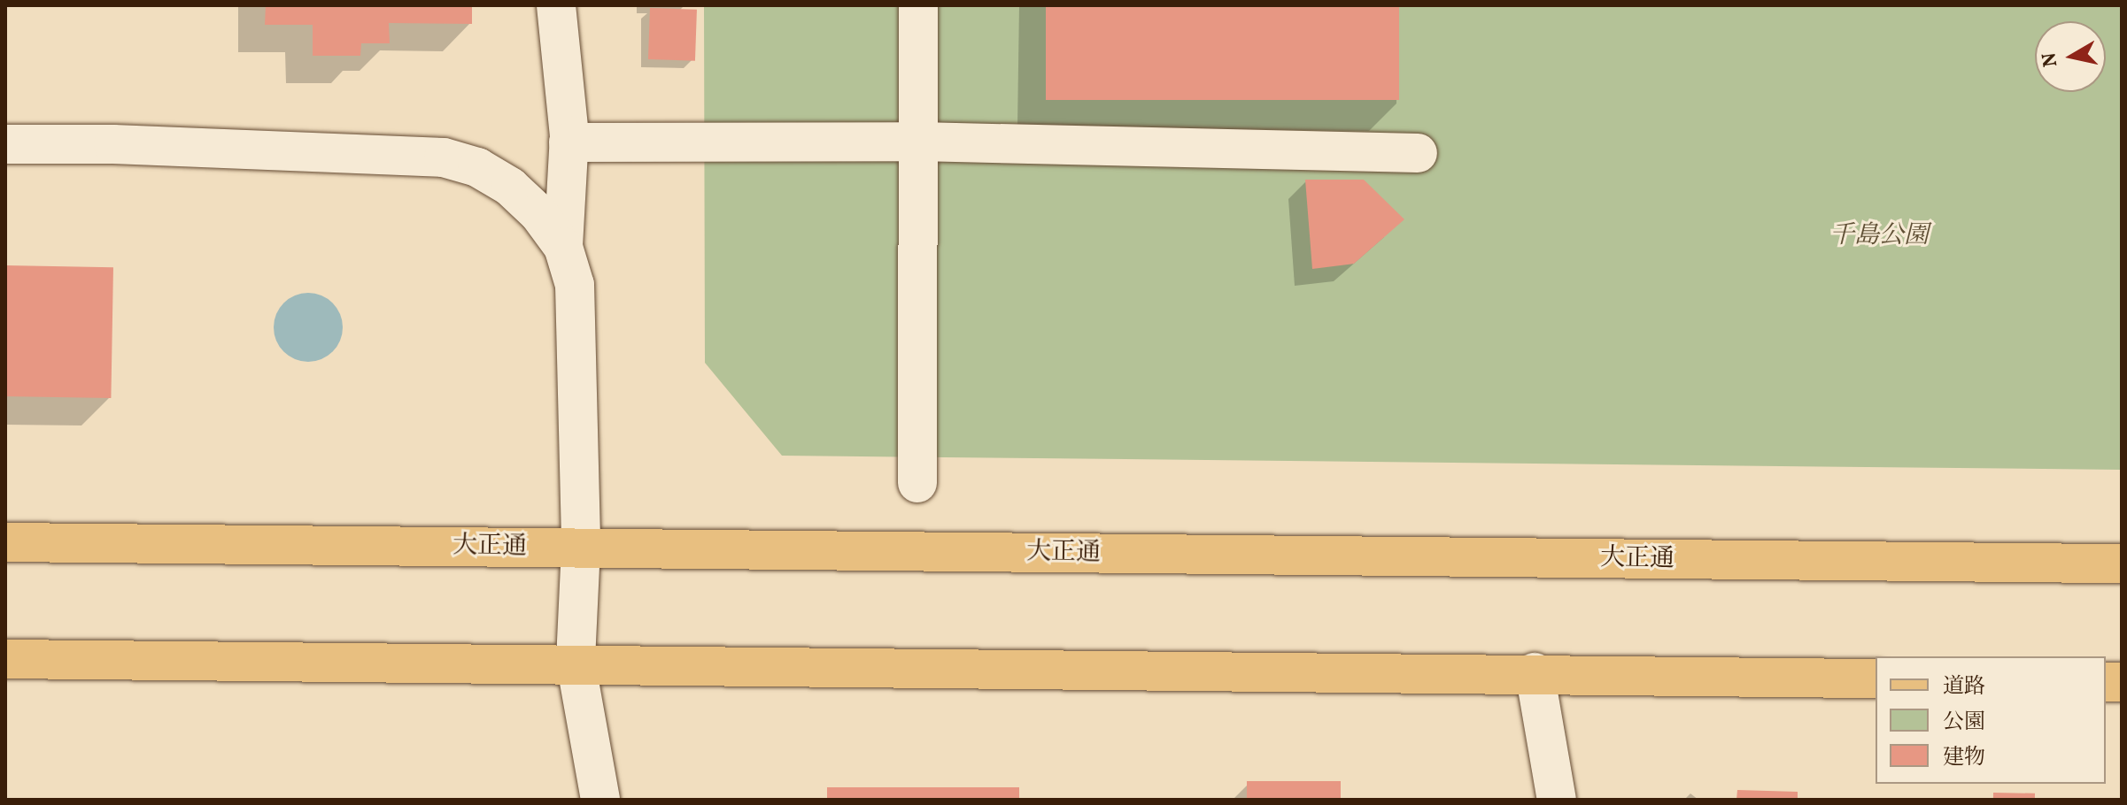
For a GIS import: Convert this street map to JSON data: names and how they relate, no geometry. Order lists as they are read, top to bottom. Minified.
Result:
{"streets":{"main road":["大正通"]},"parks":["千島公園"],"legend":["道路","公園","建物"],"north":"left"}
